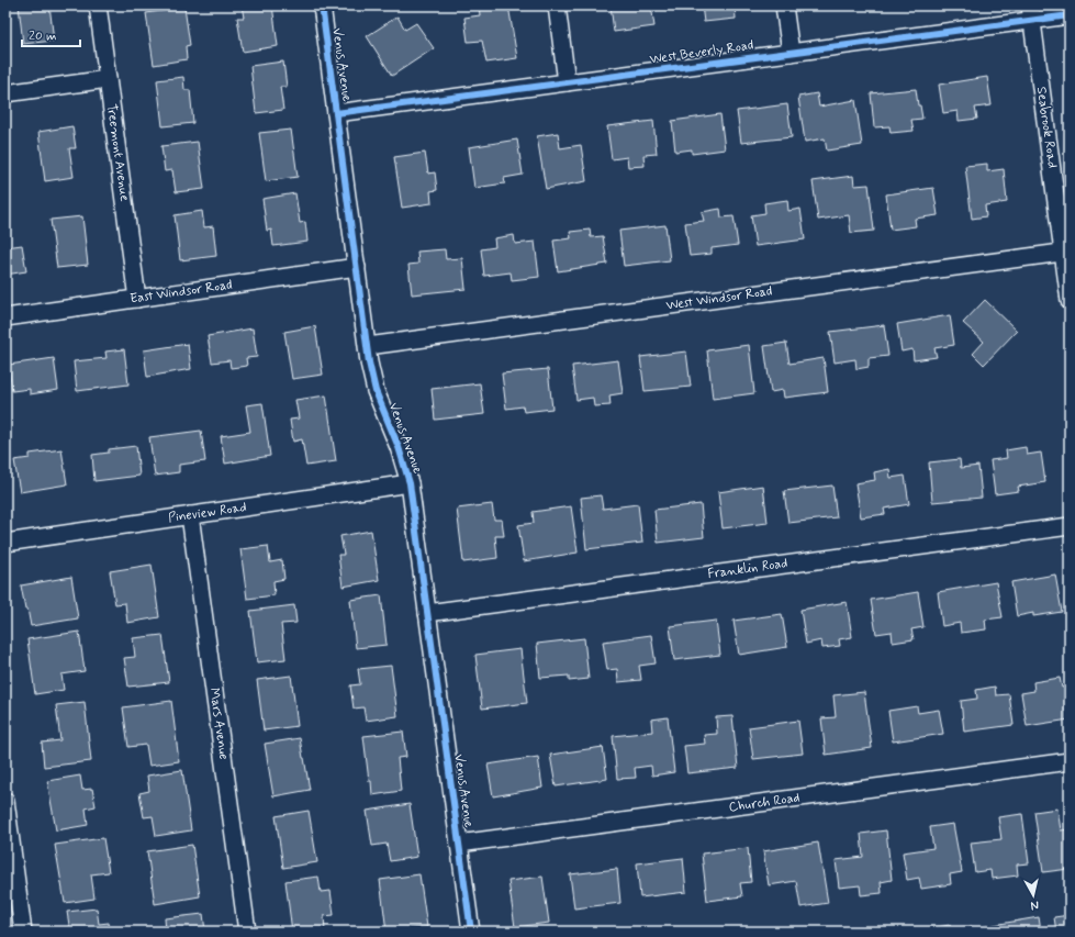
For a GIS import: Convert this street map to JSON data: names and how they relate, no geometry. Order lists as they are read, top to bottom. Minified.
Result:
{"streets":{"street":["West Beverly Road","Venus Avenue","Seabrook Road","Treemont Avenue","East Windsor Road","West Windsor Road","Pineview Road","Franklin Road","Mars Avenue","Church Road"]},"crossings":[["West Beverly Road","Venus Avenue"],["West Beverly Road","Seabrook Road"],["Venus Avenue","East Windsor Road"],["Venus Avenue","West Windsor Road"],["Venus Avenue","Pineview Road"],["Venus Avenue","Franklin Road"],["Venus Avenue","Church Road"],["Seabrook Road","West Windsor Road"],["Treemont Avenue","East Windsor Road"],["Pineview Road","Mars Avenue"]],"scale_bar":"20 m","north":"bottom"}
